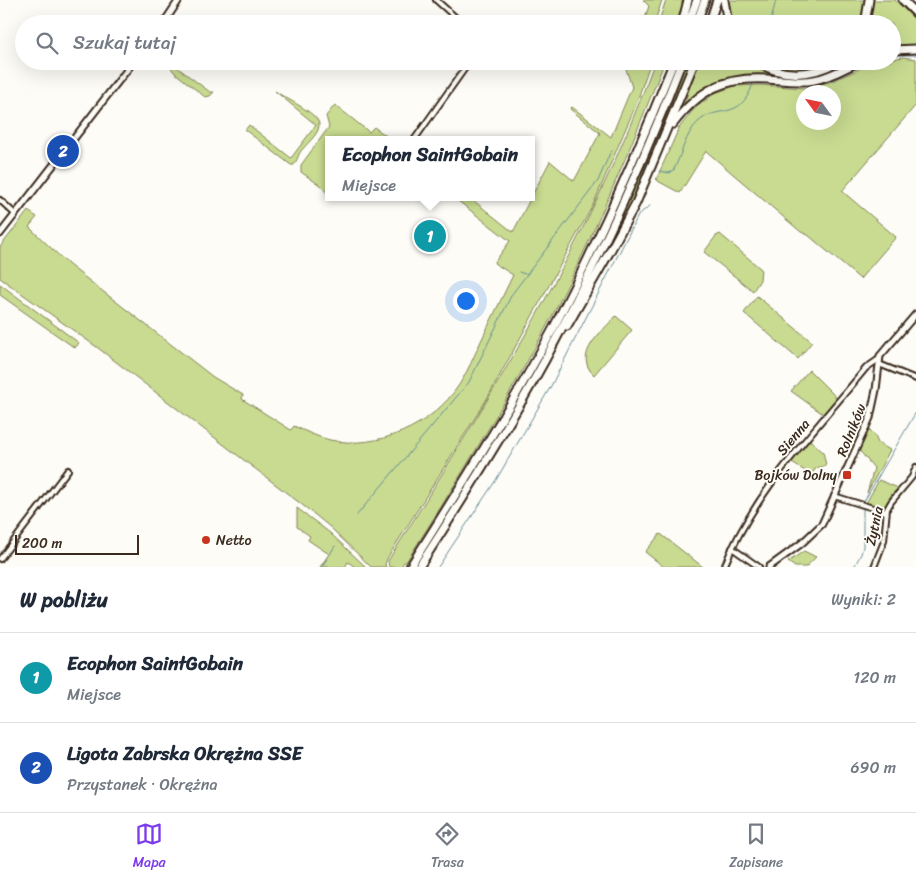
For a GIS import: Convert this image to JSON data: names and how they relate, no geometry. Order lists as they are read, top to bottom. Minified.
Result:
{"streets":{"street":["Rolników","Sienna","Żytnia"]},"crossings":[["Rolników","Sienna"]],"places":{"transit":["Bojków Dolny"],"other":["Netto"]},"scale_bar":"200 m","north":"top left","page":{"search":"Szukaj tutaj","pins":["2","1"],"popup":["Ecophon SaintGobain","Miejsce"],"scale":"200 m","heading":["W pobliżu","Wyniki: 2"],"list":[{"mark":"1","name":"Ecophon SaintGobain","note":"Miejsce","value":"120 m"},{"mark":"2","name":"Ligota Zabrska Okrężna SSE","note":"Przystanek · Okrężna","value":"690 m"}],"nav":["Mapa","Trasa","Zapisane"]}}
